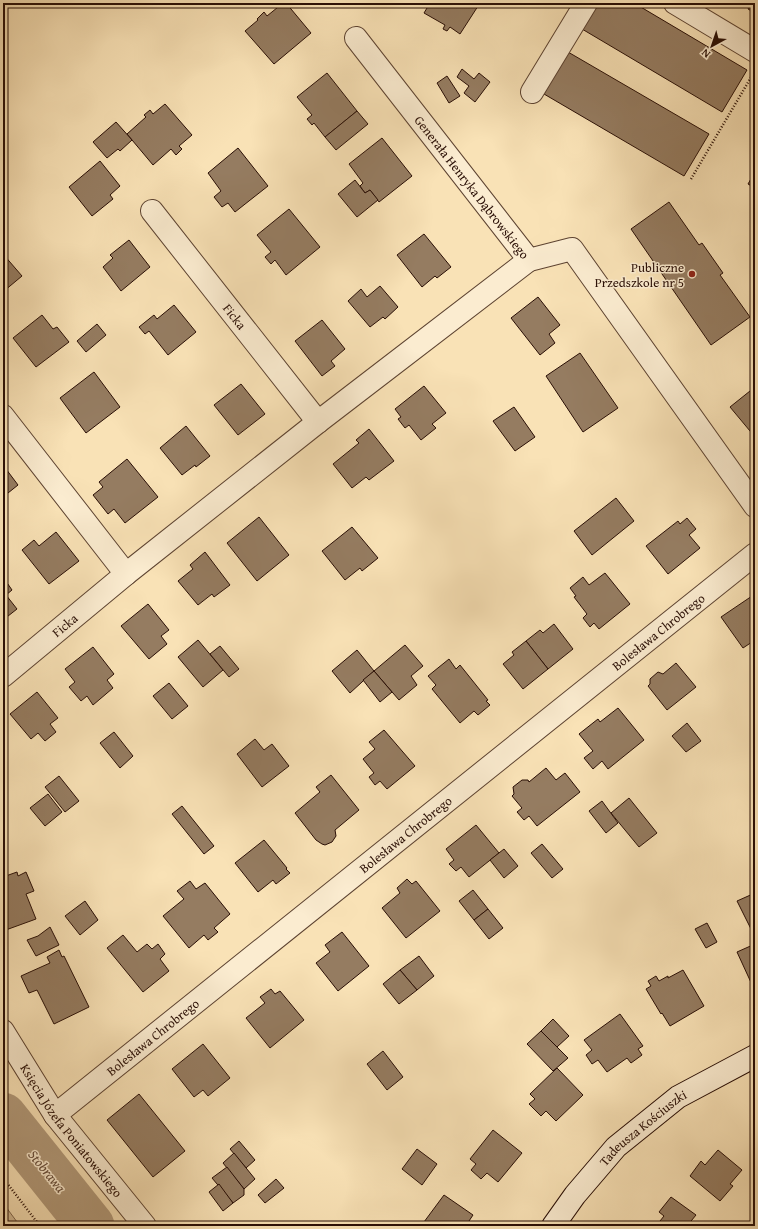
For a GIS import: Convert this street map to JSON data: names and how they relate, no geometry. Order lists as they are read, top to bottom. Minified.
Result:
{"streets":{"street":["Generała Henryka Dąbrowskiego","Ficka","Bolesława Chrobrego","Tadeusza Kościuszki","Księcia Józefa Poniatowskiego"]},"crossings":[["Generała Henryka Dąbrowskiego","Ficka"],["Bolesława Chrobrego","Księcia Józefa Poniatowskiego"]],"water":["Stobrawa"],"places":["Publiczne Przedszkole nr 5"],"north":"bottom left"}
